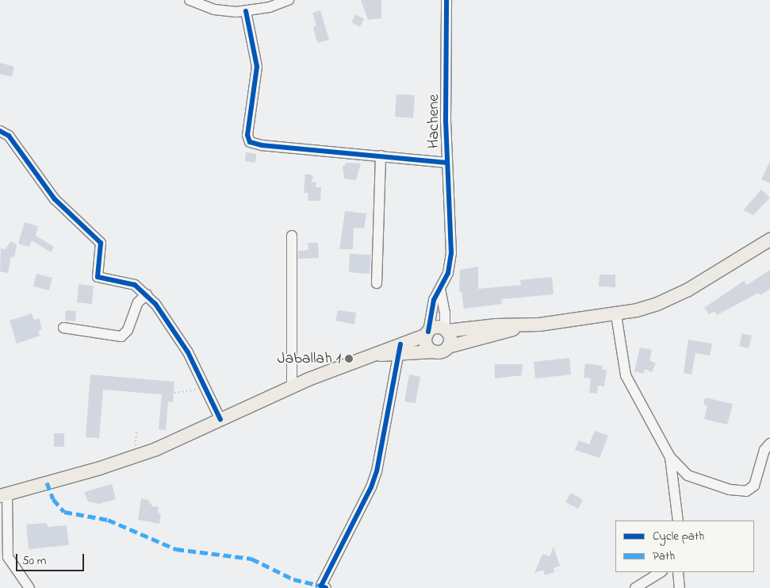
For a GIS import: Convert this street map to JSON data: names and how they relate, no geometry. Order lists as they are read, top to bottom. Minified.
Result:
{"streets":{"street":["Hachene"]},"places":["Jaballah 1"],"legend":["Cycle path","Path"],"scale_bar":"50 m"}
